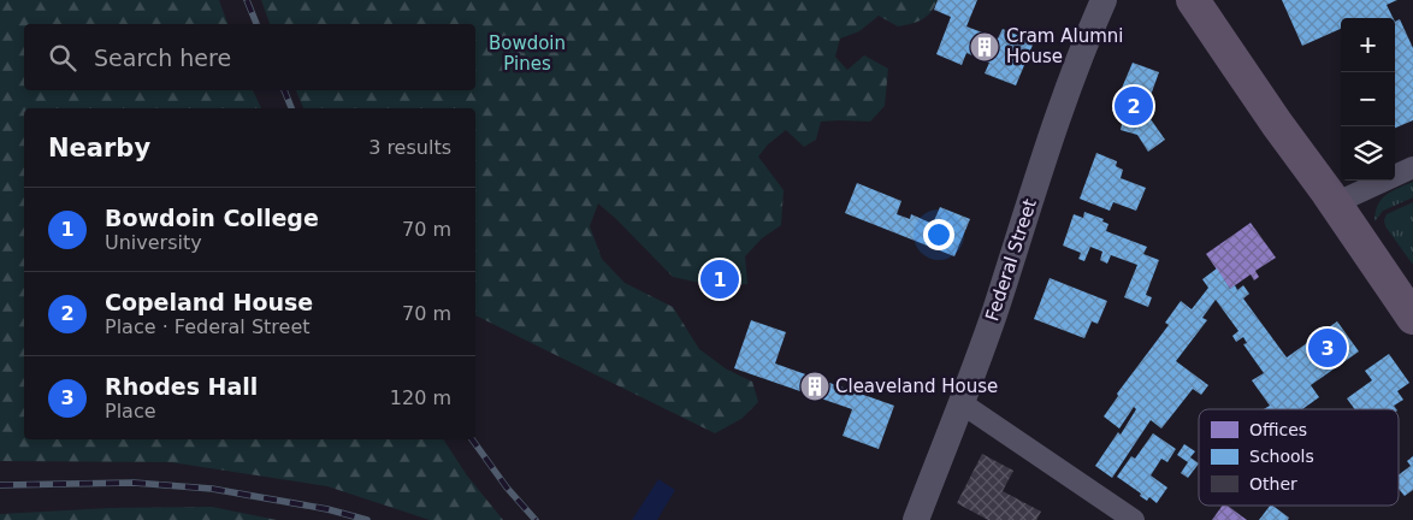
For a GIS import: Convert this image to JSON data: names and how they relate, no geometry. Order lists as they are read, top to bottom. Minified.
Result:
{"streets":{"street":["Federal Street"]},"parks":["Bowdoin Pines"],"places":{"building":["Cram Alumni House","Cleaveland House"]},"legend":["Offices","Schools","Other"],"page":{"map_buttons":["+","−"],"search":"Search here","pins":["2","1","3"],"heading":["Nearby","3 results"],"list":[{"mark":"1","name":"Bowdoin College","note":"University","value":"70 m"},{"mark":"2","name":"Copeland House","note":"Place · Federal Street","value":"70 m"},{"mark":"3","name":"Rhodes Hall","note":"Place","value":"120 m"}]}}
